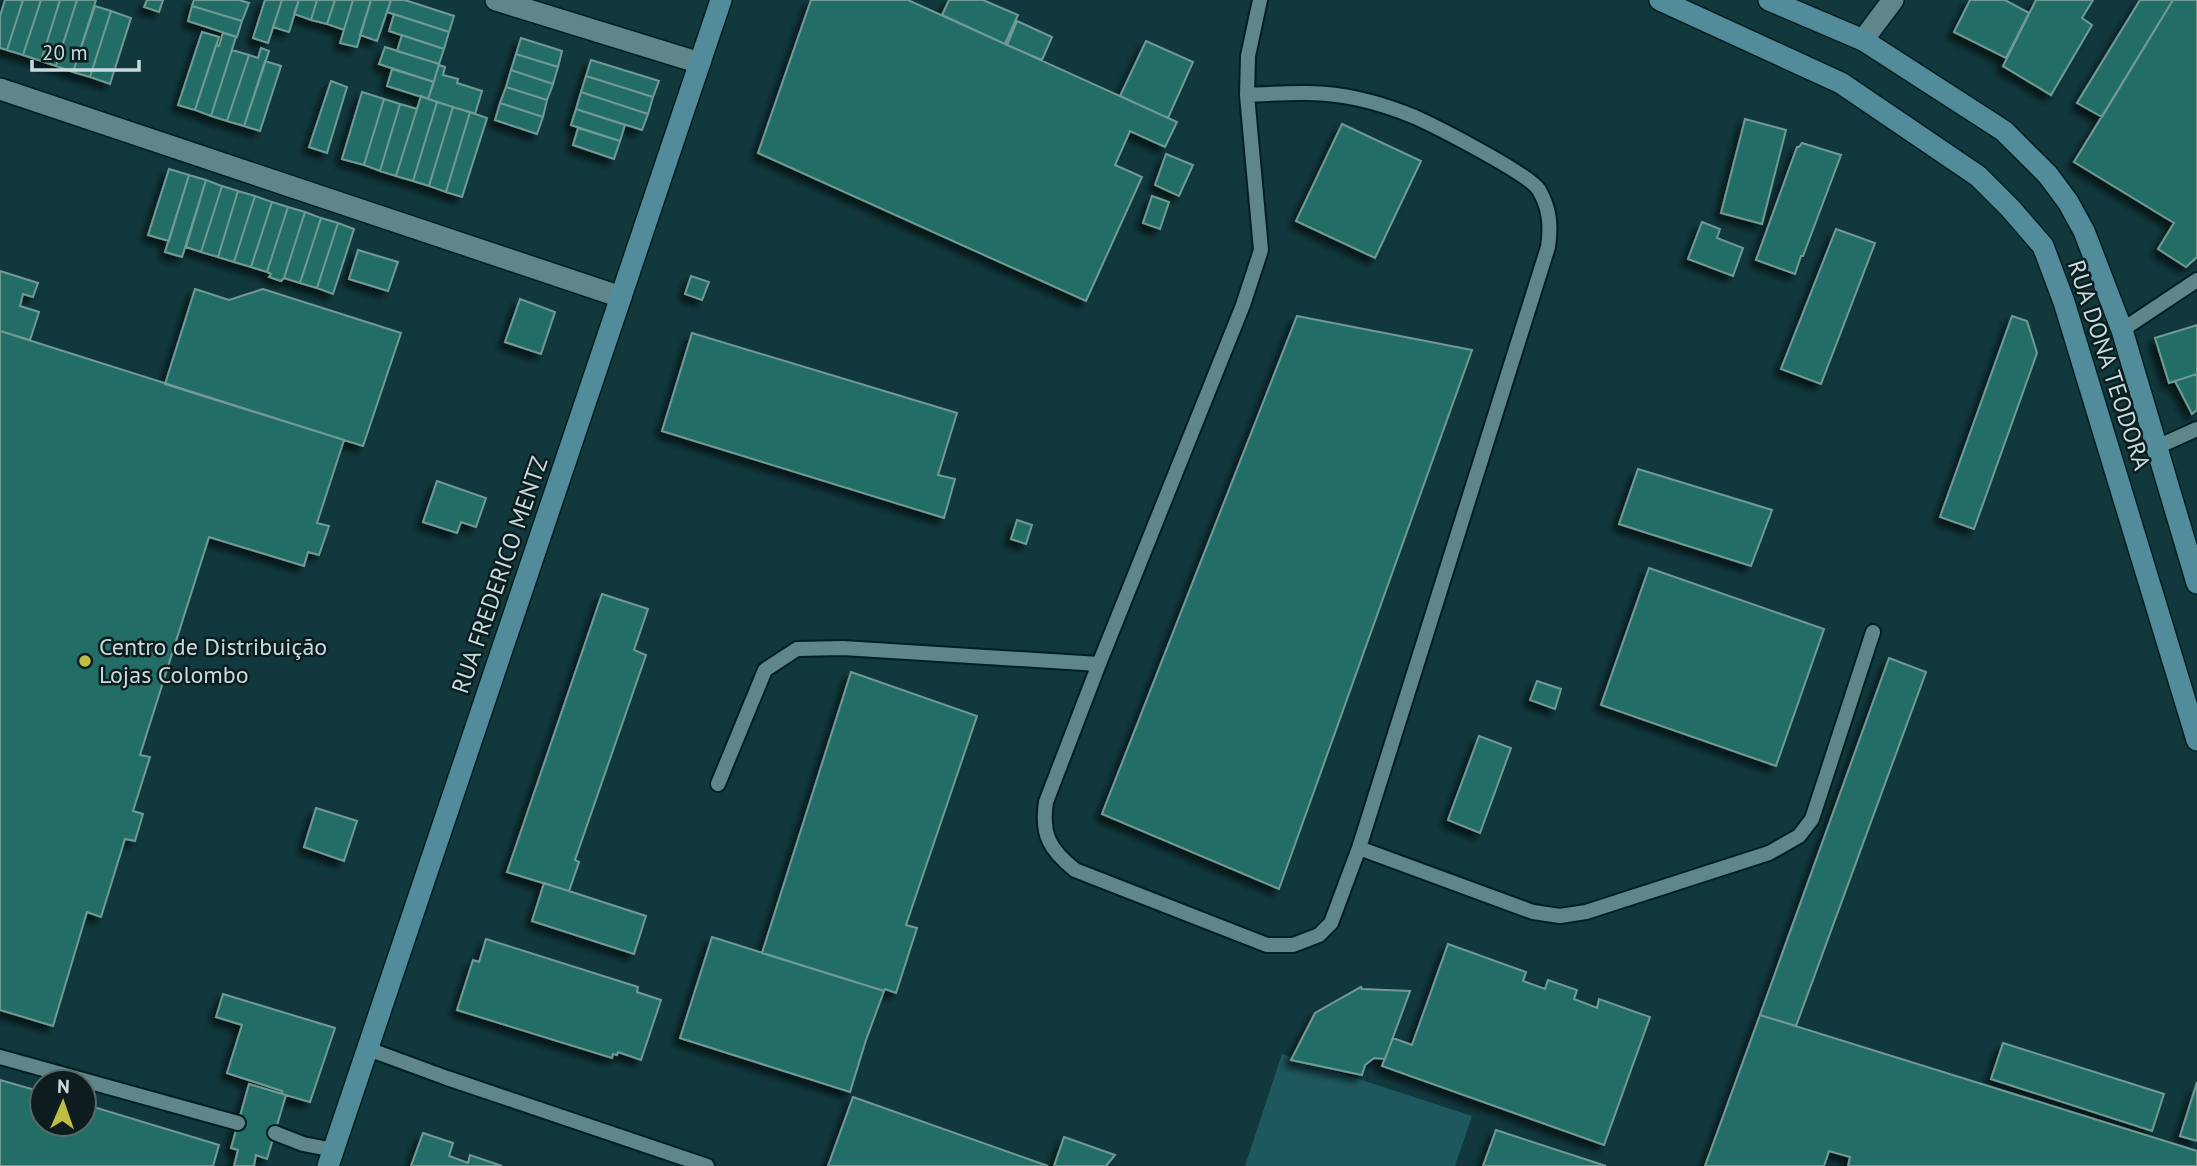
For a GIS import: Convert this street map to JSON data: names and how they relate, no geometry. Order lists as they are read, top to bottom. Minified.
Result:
{"streets":{"main road":["RUA DONA TEODORA","RUA FREDERICO MENTZ"]},"places":["Centro de Distribuição Lojas Colombo"],"scale_bar":"20 m","north":"top"}
